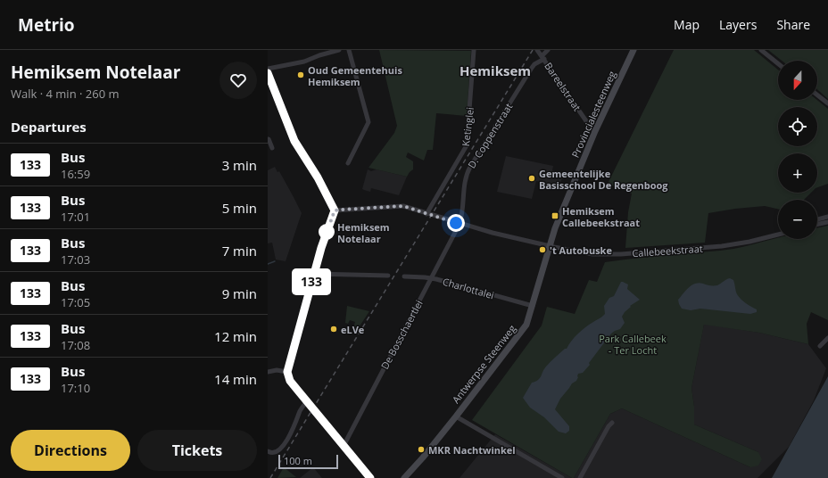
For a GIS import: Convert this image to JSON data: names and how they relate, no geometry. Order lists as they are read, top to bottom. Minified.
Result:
{"streets":{"main road":["Provincialesteenweg","Antwerpse Steenweg"],"street":["Bareelstraat","Ketinglei","D. Coppenstraat","Callebeekstraat","Charlottalei","De Bosschaertlei"]},"crossings":[["Bareelstraat","Provincialesteenweg"],["Bareelstraat","D. Coppenstraat"],["Provincialesteenweg","Callebeekstraat"],["Provincialesteenweg","Antwerpse Steenweg"],["Ketinglei","Callebeekstraat"],["D. Coppenstraat","Callebeekstraat"],["D. Coppenstraat","De Bosschaertlei"],["Callebeekstraat","De Bosschaertlei"],["Callebeekstraat","Antwerpse Steenweg"],["Charlottalei","De Bosschaertlei"],["Charlottalei","Antwerpse Steenweg"]],"districts":["Hemiksem"],"parks":["Park Callebeek - Ter Locht"],"places":{"other":["Oud Gemeentehuis Hemiksem","Gemeentelijke Basisschool De Regenboog","Hemiksem Notelaar","'t Autobuske","eLVe","MKR Nachtwinkel"],"transit":["Hemiksem Callebeekstraat"]},"lines":["bus line 133"],"scale_bar":"100 m","north":"bottom","page":{"header":"Metrio","nav":["Map","Layers","Share"],"heading":[["Hemiksem Notelaar","Walk · 4 min · 260 m"],"Departures"],"on_map":"133","map_buttons":["+","−"],"list":[{"mark":"133","name":"Bus","note":"16:59","value":"3 min"},{"mark":"133","name":"Bus","note":"17:01","value":"5 min"},{"mark":"133","name":"Bus","note":"17:03","value":"7 min"},{"mark":"133","name":"Bus","note":"17:05","value":"9 min"},{"mark":"133","name":"Bus","note":"17:08","value":"12 min"},{"mark":"133","name":"Bus","note":"17:10","value":"14 min"}],"buttons":["Directions","Tickets"],"scale":"100 m"}}
